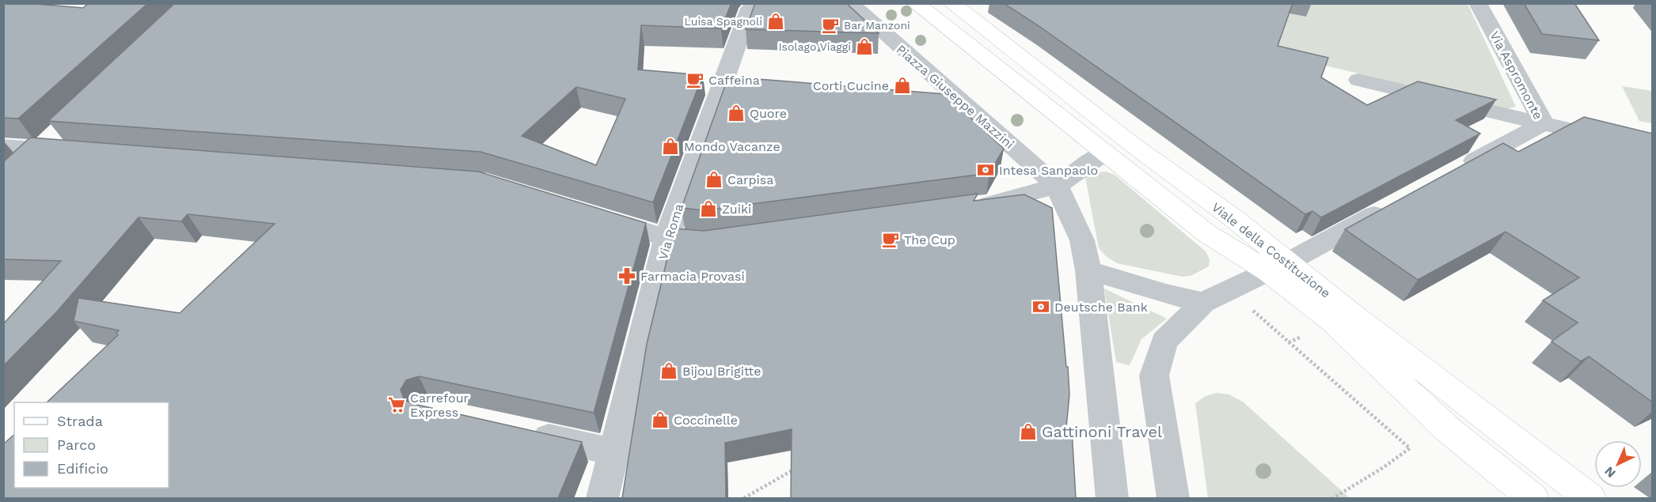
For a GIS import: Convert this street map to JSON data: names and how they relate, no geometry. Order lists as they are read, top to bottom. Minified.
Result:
{"streets":{"main road":["Viale della Costituzione"],"street":["Via Aspromonte","Piazza Giuseppe Mazzini","Via Roma"]},"places":{"shop":["Luisa Spagnoli","Isolago Viaggi","Corti Cucine","Quore","Mondo Vacanze","Carpisa","Zuiki","Bijou Brigitte","Coccinelle","Gattinoni Travel"],"cafe":["Bar Manzoni","Caffeina","The Cup"],"bank":["Intesa Sanpaolo","Deutsche Bank"],"pharmacy":["Farmacia Provasi"],"supermarket":["Carrefour Express"]},"legend":["Strada","Parco","Edificio"],"north":"bottom left"}
